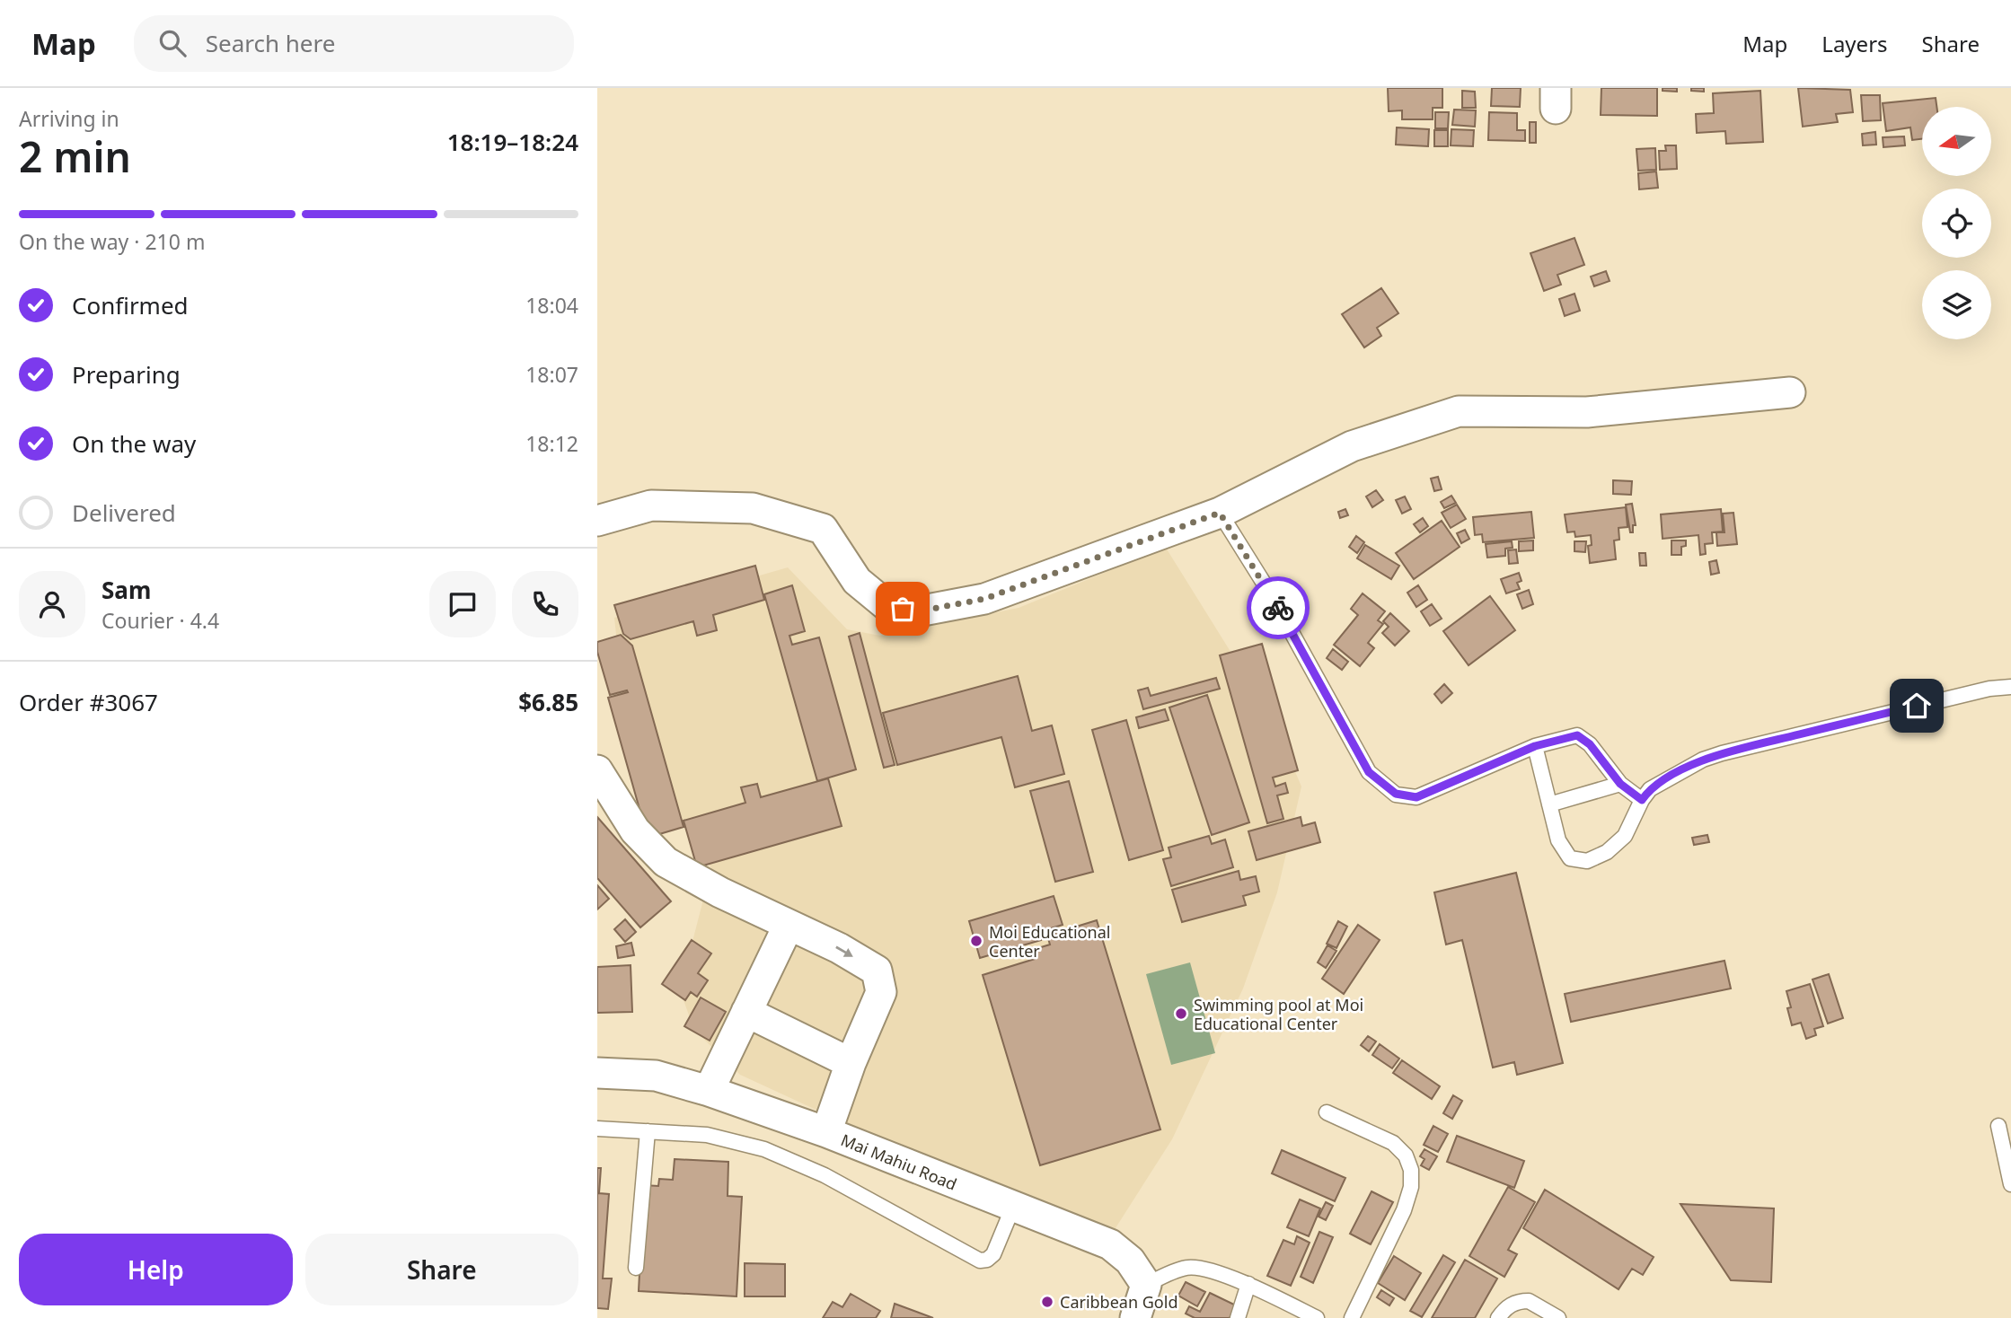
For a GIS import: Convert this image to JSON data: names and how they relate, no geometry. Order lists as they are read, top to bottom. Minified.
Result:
{"streets":{"street":["Mai Mahiu Road"]},"places":["Moi Educational Center","Swimming pool at Moi Educational Center","Caribbean Gold"],"north":"left","page":{"header":"Map","search":"Search here","nav":["Map","Layers","Share"],"heading":["2 min","Arriving in","18:19–18:24"],"panel":["Sam","Courier · 4.4","Order #3067","$6.85"],"bar":"On the way · 210 m","list":[["Confirmed","18:04"],["Preparing","18:07"],["On the way","18:12"],"Delivered"],"buttons":["Help","Share"]}}
